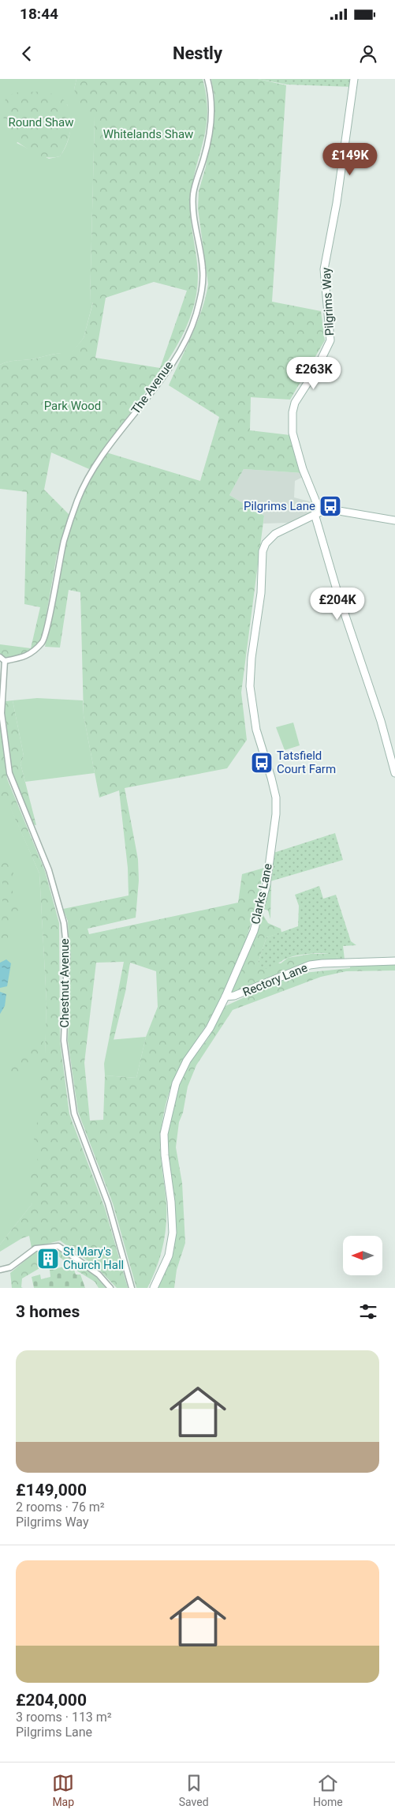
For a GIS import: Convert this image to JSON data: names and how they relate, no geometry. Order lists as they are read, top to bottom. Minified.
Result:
{"streets":{"main road":["Pilgrims Way","Clarks Lane","Rectory Lane"],"street":["The Avenue","Chestnut Avenue"]},"crossings":[["Pilgrims Way","Clarks Lane"],["The Avenue","Chestnut Avenue"],["Clarks Lane","Rectory Lane"]],"parks":["Round Shaw","Whitelands Shaw","Park Wood"],"places":{"bus stop":["Pilgrims Lane","Tatsfield Court Farm"],"building":["St Mary's Church Hall"]},"north":"left","page":{"status":"18:44","header":"Nestly","price":["£149K","£263K","£204K"],"heading":"3 homes","list":[{"name":"£149,000","note":"2 rooms · 76 m² · Pilgrims Way"},{"name":"£204,000","note":"3 rooms · 113 m² · Pilgrims Lane"}],"tabs":["Map","Saved","Home"]}}
